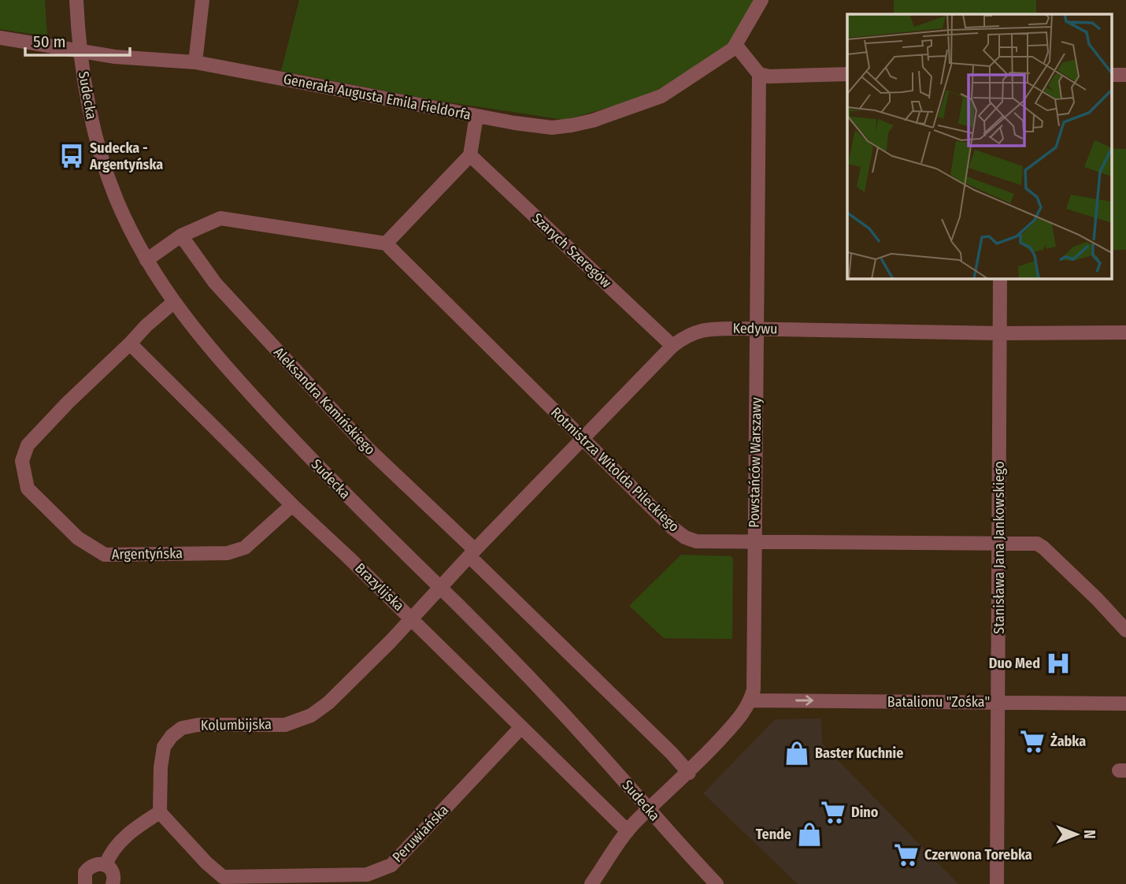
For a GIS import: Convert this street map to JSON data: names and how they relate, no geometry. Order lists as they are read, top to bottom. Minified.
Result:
{"streets":{"street":["Sudecka","Generała Augusta Emila Fieldorfa","Szarych Szeregów","Kedywu","Aleksandra Kamińskiego","Powstańców Warszawy","Rotmistrza Witolda Pileckiego","Stanisława Jana Jankowskiego","Argentyńska","Brazylijska","Batalionu \"Zośka\"","Kolumbijska","Peruwiańska"]},"crossings":[["Sudecka","Generała Augusta Emila Fieldorfa"],["Sudecka","Powstańców Warszawy"],["Sudecka","Argentyńska"],["Sudecka","Kolumbijska"],["Szarych Szeregów","Kedywu"],["Kedywu","Aleksandra Kamińskiego"],["Kedywu","Powstańców Warszawy"],["Kedywu","Rotmistrza Witolda Pileckiego"],["Kedywu","Stanisława Jana Jankowskiego"],["Aleksandra Kamińskiego","Powstańców Warszawy"],["Powstańców Warszawy","Rotmistrza Witolda Pileckiego"],["Powstańców Warszawy","Brazylijska"],["Powstańców Warszawy","Batalionu \"Zośka\""],["Rotmistrza Witolda Pileckiego","Stanisława Jana Jankowskiego"],["Stanisława Jana Jankowskiego","Batalionu \"Zośka\""],["Argentyńska","Brazylijska"],["Brazylijska","Kolumbijska"],["Brazylijska","Peruwiańska"]],"one_way":["Batalionu \"Zośka\""],"places":{"bus stop":["Sudecka - Argentyńska"],"hospital":["Duo Med"],"supermarket":["Żabka","Dino","Czerwona Torebka"],"shop":["Baster Kuchnie","Tende"]},"scale_bar":"50 m","north":"right"}
